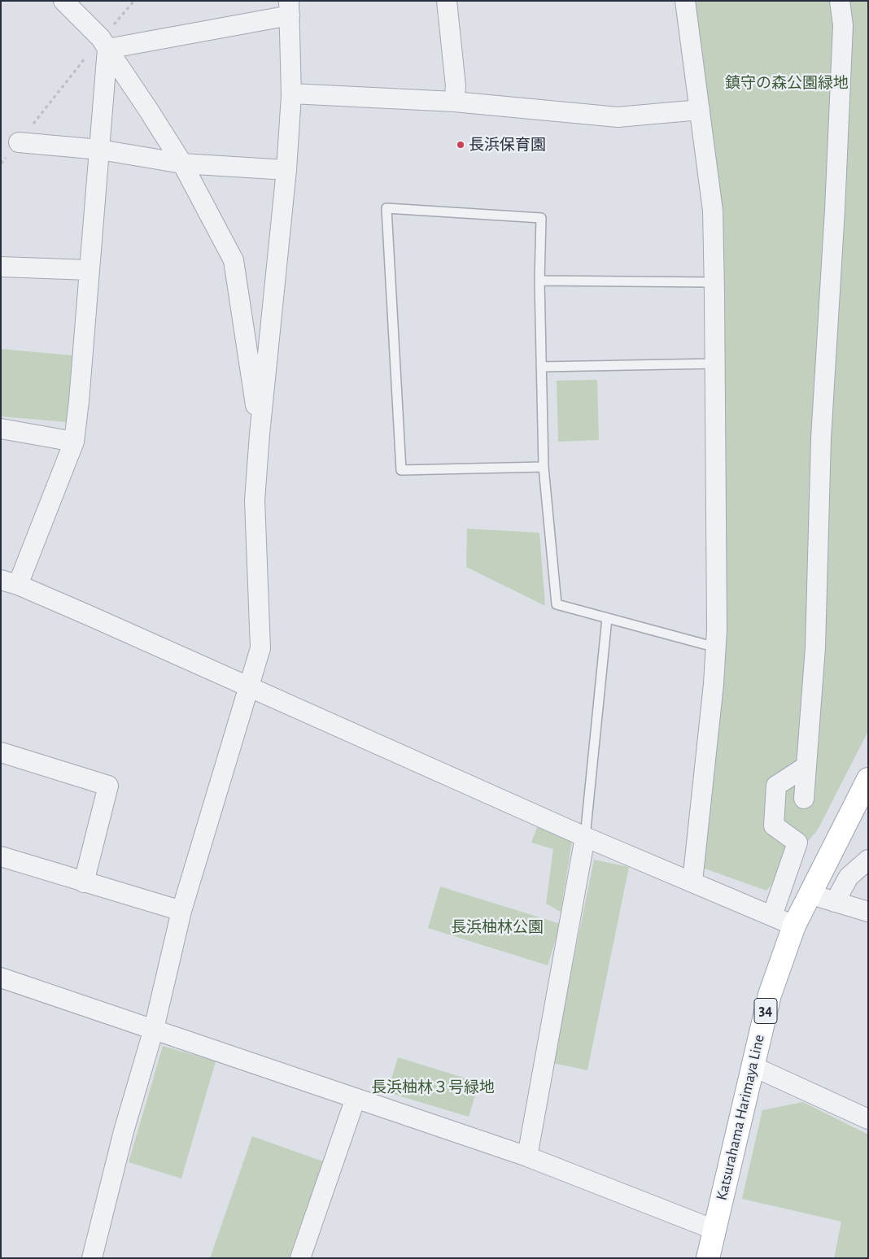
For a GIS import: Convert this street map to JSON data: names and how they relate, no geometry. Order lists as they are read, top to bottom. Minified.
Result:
{"streets":{"main road":["34","Katsurahama Harimaya Line"]},"parks":["鎮守の森公園緑地","長浜柚林公園","長浜柚林３号緑地"],"places":["長浜保育園"]}
